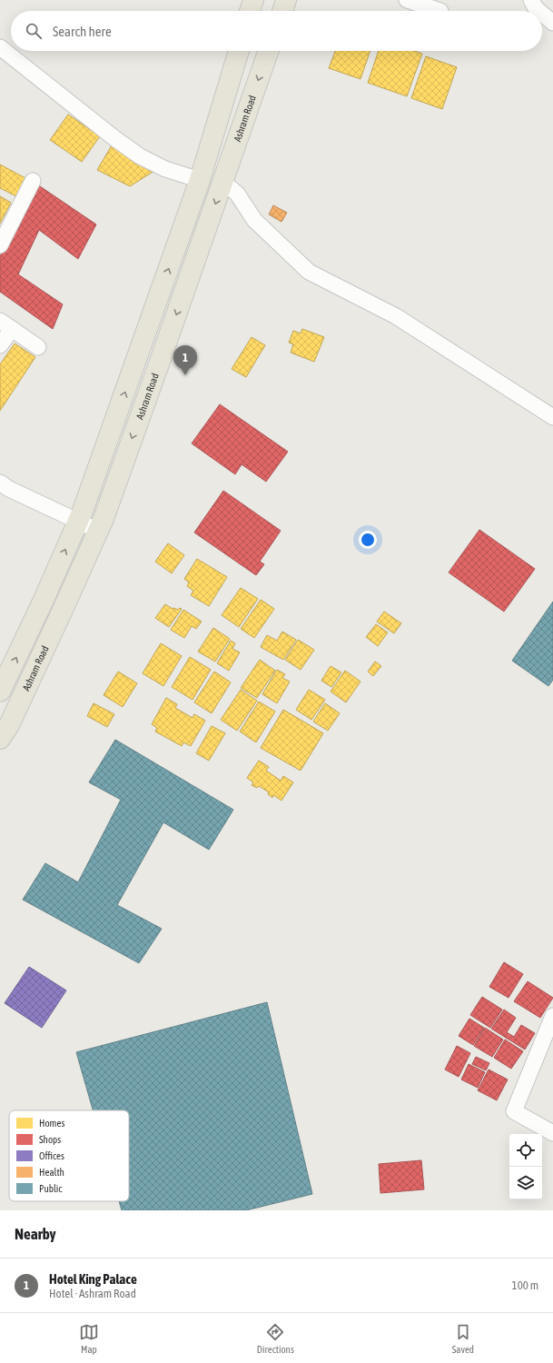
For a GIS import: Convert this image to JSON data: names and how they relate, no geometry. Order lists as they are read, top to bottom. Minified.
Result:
{"streets":{"main road":["Ashram Road"]},"legend":["Homes","Shops","Offices","Health","Public"],"page":{"search":"Search here","pins":"1","heading":"Nearby","list":[{"mark":"1","name":"Hotel King Palace","note":"Hotel · Ashram Road","value":"100 m"}],"nav":["Map","Directions","Saved"]}}
